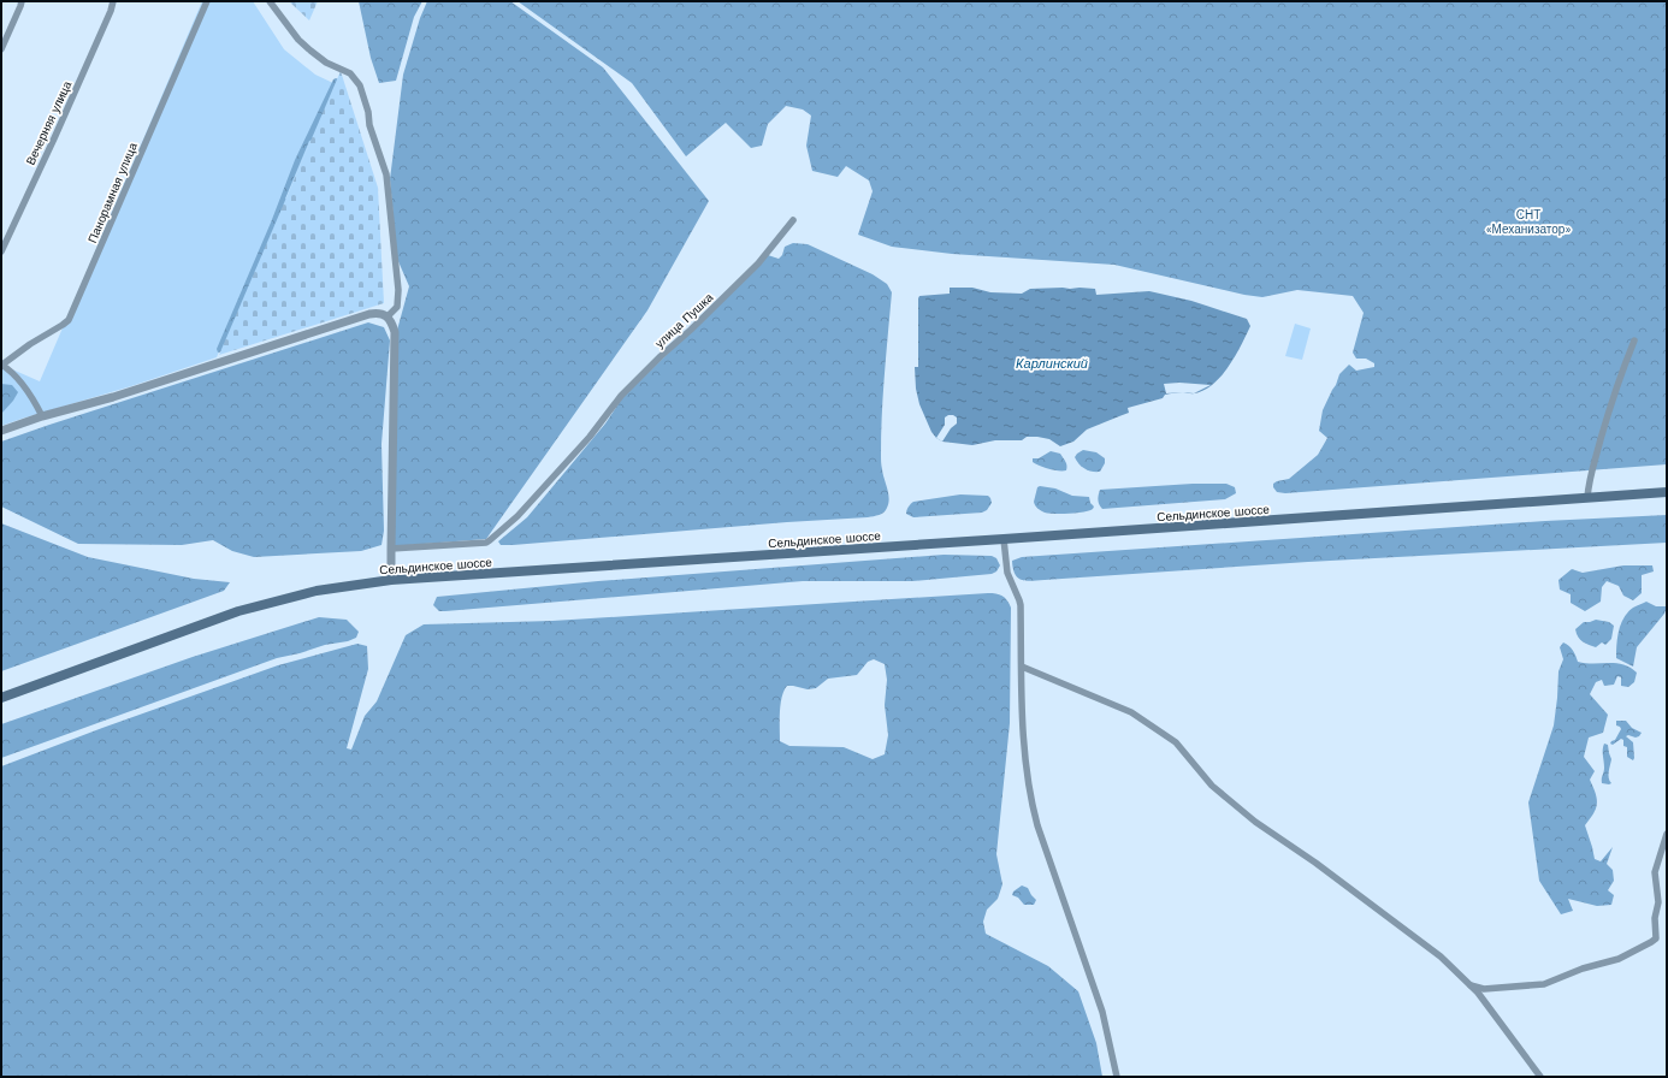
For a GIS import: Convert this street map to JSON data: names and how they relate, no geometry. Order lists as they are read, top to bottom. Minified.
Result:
{"streets":{"main road":["Сельдинское шоссе"],"street":["Вечерняя улица","Панорамная улица","улица Пушка"]},"water":["Карлинский"],"parks":["СНТ «Механизатор»"]}
